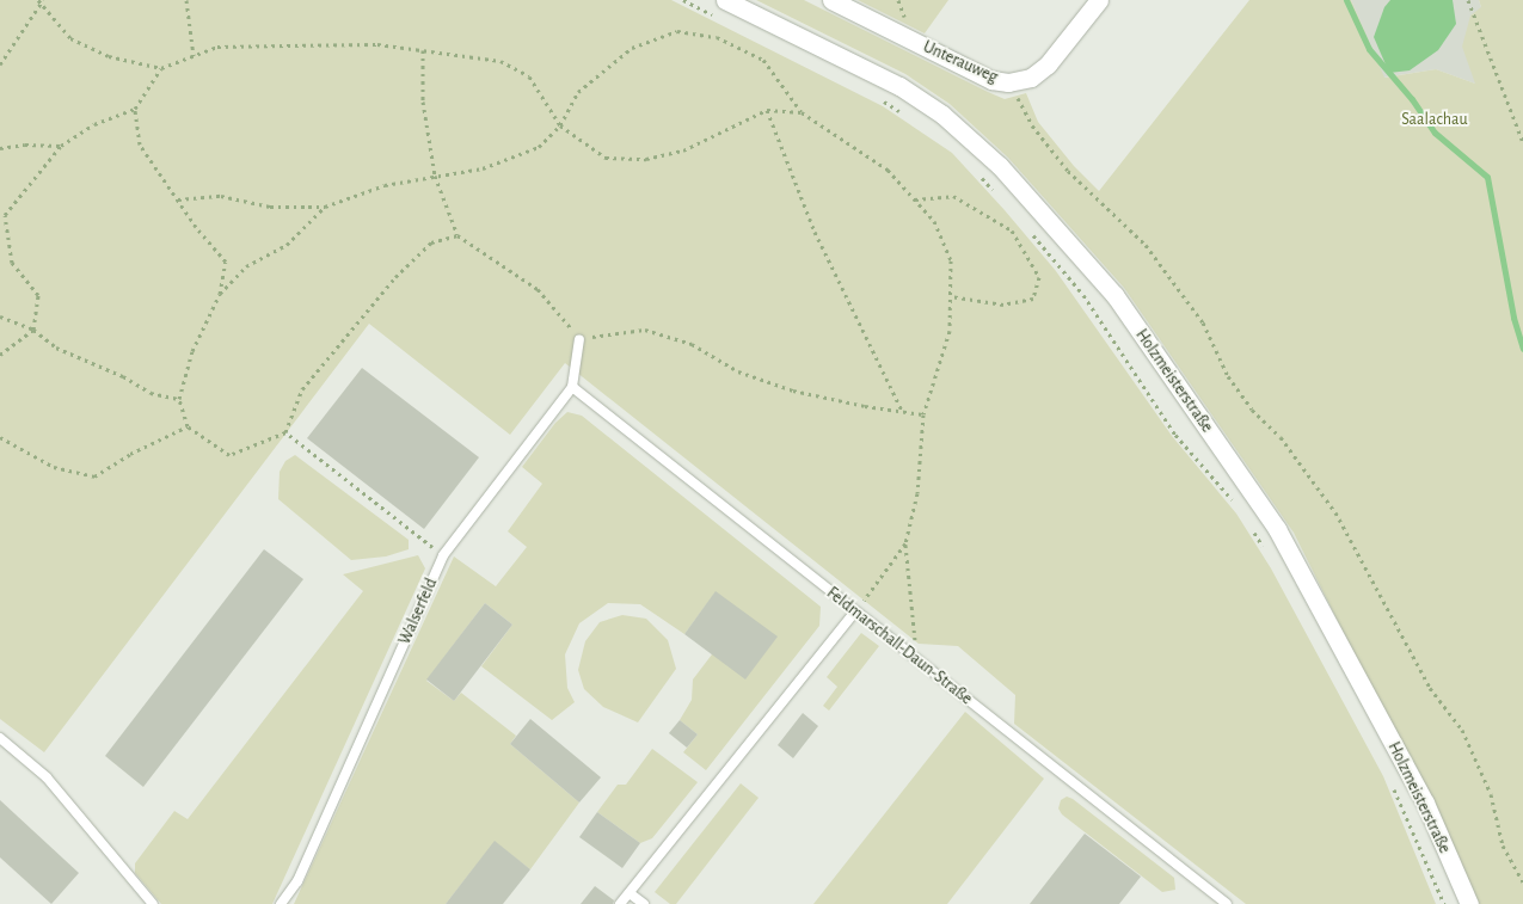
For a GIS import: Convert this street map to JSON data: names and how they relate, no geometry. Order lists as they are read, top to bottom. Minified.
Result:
{"streets":{"street":["Unterauweg","Holzmeisterstraße"],"lane":["Walserfeld","Feldmarschall-Daun-Straße"]},"crossings":[["Walserfeld","Feldmarschall-Daun-Straße"]],"parks":["Saalachau"]}
